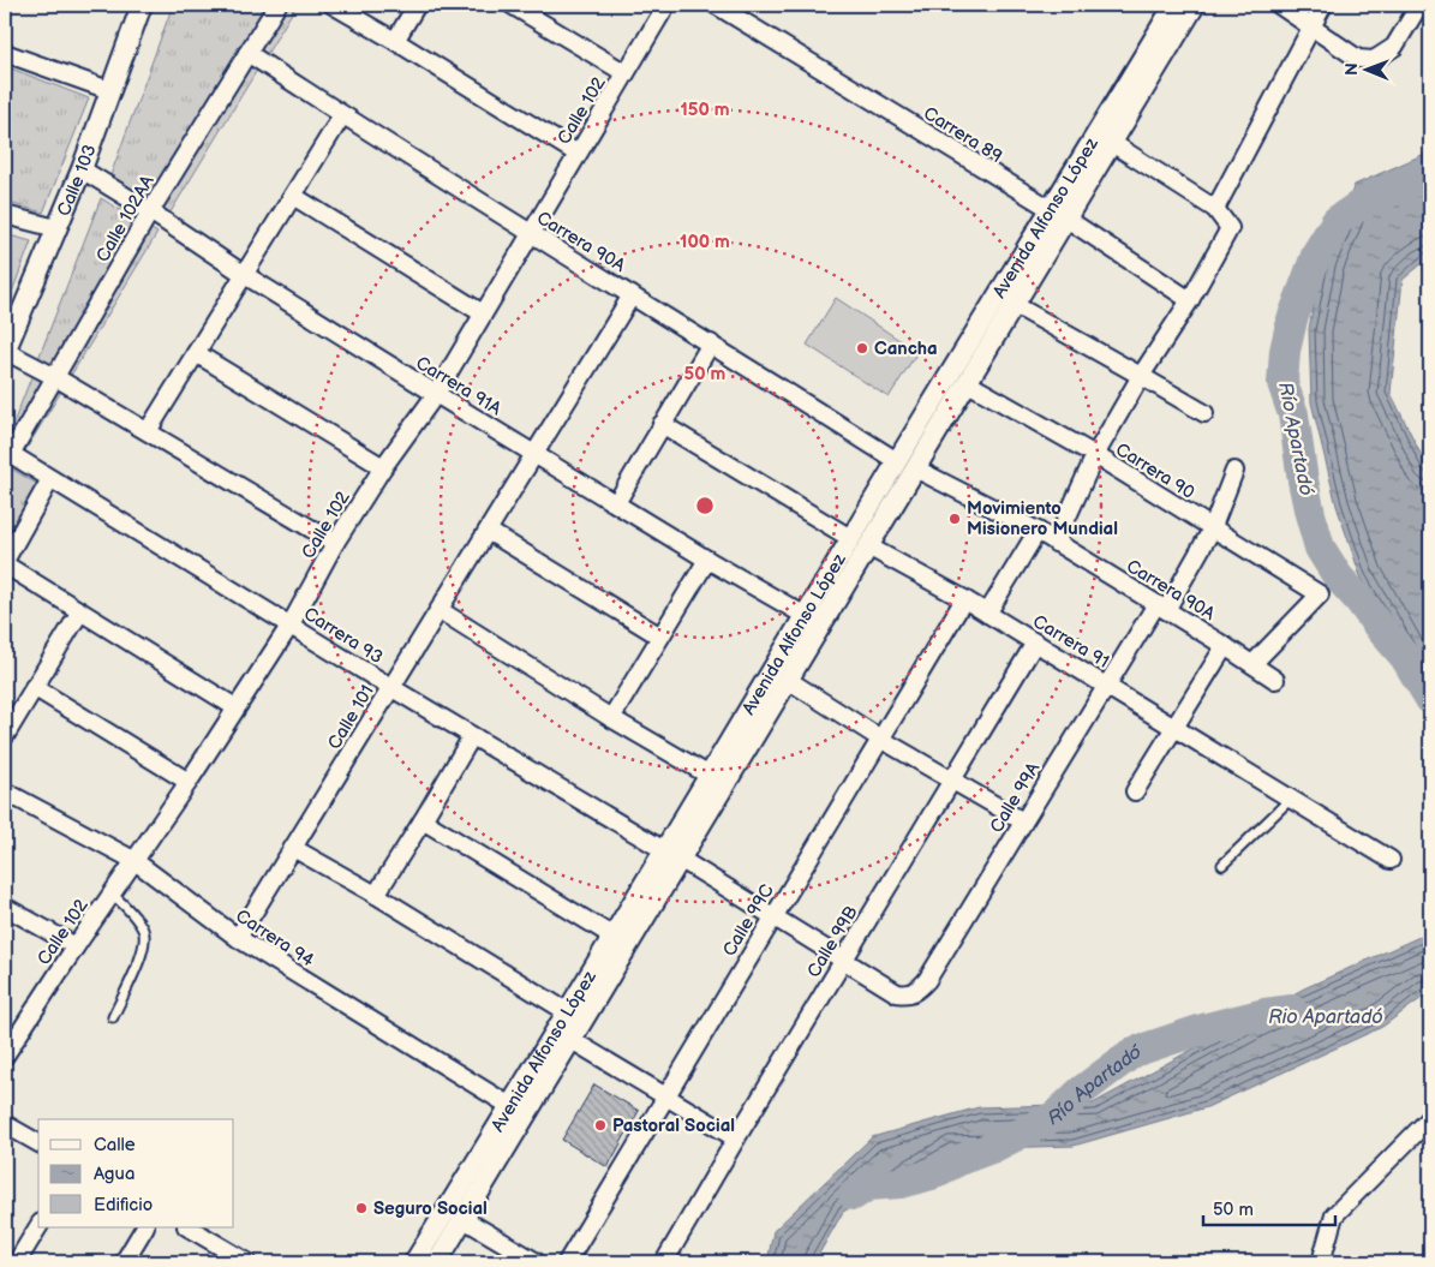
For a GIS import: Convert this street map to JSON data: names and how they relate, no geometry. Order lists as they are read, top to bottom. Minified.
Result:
{"streets":{"street":["Calle 102","Carrera 89","Calle 103","Avenida Alfonso López","Calle 102AA","Carrera 90A","Carrera 91A","Carrera 90","Carrera 93","Carrera 91","Calle 101","Calle 99A","Calle 99C","Carrera 94","Calle 99B"]},"crossings":[["Calle 102","Carrera 90A"],["Calle 102","Carrera 91A"],["Calle 102","Carrera 93"],["Calle 102","Carrera 94"],["Carrera 89","Avenida Alfonso López"],["Calle 103","Carrera 91A"],["Avenida Alfonso López","Carrera 90A"],["Avenida Alfonso López","Carrera 91A"],["Avenida Alfonso López","Carrera 90"],["Avenida Alfonso López","Carrera 93"],["Avenida Alfonso López","Carrera 91"],["Avenida Alfonso López","Carrera 94"],["Calle 102AA","Carrera 90A"],["Calle 102AA","Carrera 91A"],["Calle 102AA","Carrera 93"],["Carrera 90A","Carrera 90"],["Carrera 90A","Calle 101"],["Carrera 90A","Calle 99A"],["Carrera 91A","Calle 101"],["Carrera 90","Calle 99A"],["Carrera 93","Calle 101"],["Carrera 93","Calle 99A"],["Carrera 93","Calle 99C"],["Carrera 93","Calle 99B"],["Carrera 91","Calle 99A"],["Carrera 91","Calle 99C"],["Carrera 91","Calle 99B"],["Calle 101","Carrera 94"]],"water":["Río Apartadó","Rio Apartadó"],"places":["Cancha","Movimiento Misionero Mundial","Pastoral Social","Seguro Social"],"legend":["Calle","Agua","Edificio"],"scale_bar":"50 m","north":"left","rings":["150 m","100 m","50 m"]}
